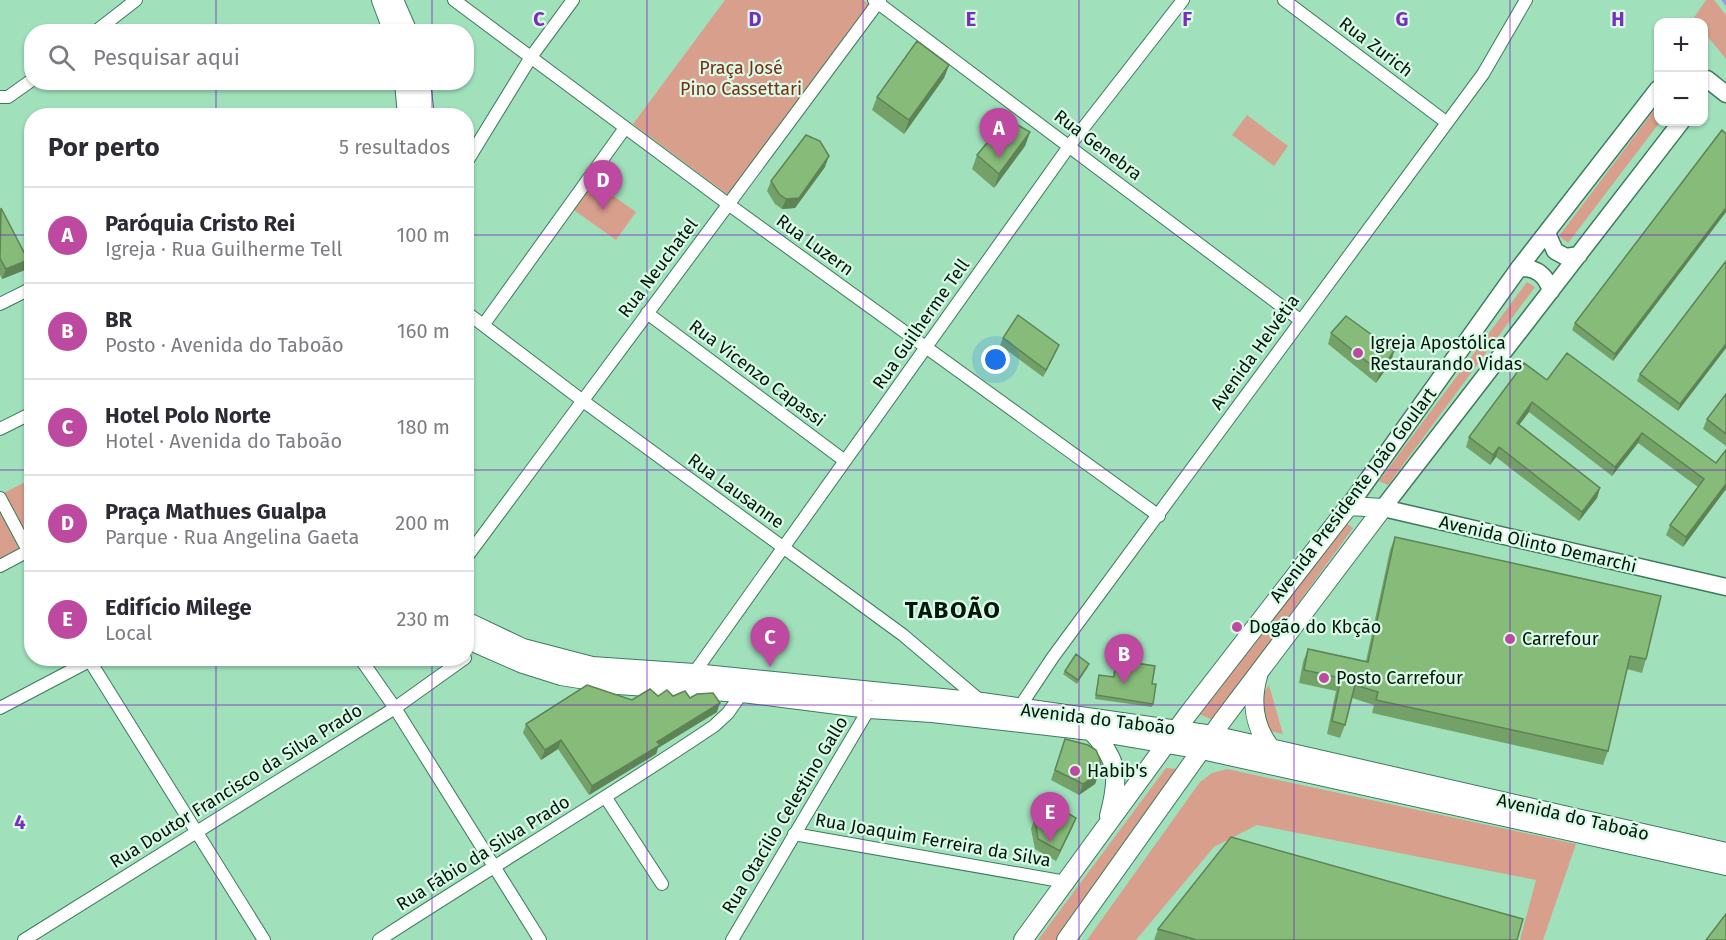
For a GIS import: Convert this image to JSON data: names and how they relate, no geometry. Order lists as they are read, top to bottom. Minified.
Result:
{"streets":{"main road":["Avenida Presidente João Goulart","Avenida Olinto Demarchi","Avenida do Taboão"],"street":["Rua Zurich","Rua Genebra","Rua Luzern","Rua Neuchatel","Rua Guilherme Tell","Avenida Helvétia","Rua Vicenzo Capassi","Rua Lausanne","Rua Doutor Francisco da Silva Prado","Rua Otacílio Celestino Gallo","Rua Joaquim Ferreira da Silva","Rua Fábio da Silva Prado"]},"crossings":[["Rua Zurich","Avenida Helvétia"],["Rua Genebra","Rua Neuchatel"],["Rua Genebra","Rua Guilherme Tell"],["Rua Genebra","Avenida Helvétia"],["Rua Luzern","Rua Neuchatel"],["Rua Luzern","Rua Guilherme Tell"],["Rua Luzern","Avenida Helvétia"],["Rua Neuchatel","Rua Vicenzo Capassi"],["Rua Neuchatel","Rua Lausanne"],["Rua Guilherme Tell","Rua Vicenzo Capassi"],["Rua Guilherme Tell","Rua Lausanne"],["Rua Guilherme Tell","Avenida do Taboão"],["Avenida Helvétia","Avenida do Taboão"],["Rua Lausanne","Avenida do Taboão"],["Avenida Presidente João Goulart","Avenida Olinto Demarchi"],["Avenida Presidente João Goulart","Avenida do Taboão"],["Avenida Presidente João Goulart","Rua Joaquim Ferreira da Silva"],["Avenida do Taboão","Rua Otacílio Celestino Gallo"],["Avenida do Taboão","Rua Fábio da Silva Prado"],["Rua Otacílio Celestino Gallo","Rua Joaquim Ferreira da Silva"]],"districts":["TABOÃO"],"parks":["Praça José Pino Cassettari"],"places":["Igreja Apostólica Restaurando Vidas","Dogão do Kbção","Carrefour","Posto Carrefour","Habib's"],"page":{"map_buttons":["+","−"],"search":"Pesquisar aqui","pins":["A","D","C","B","E"],"heading":["Por perto","5 resultados"],"list":[{"mark":"A","name":"Paróquia Cristo Rei","note":"Igreja · Rua Guilherme Tell","value":"100 m"},{"mark":"B","name":"BR","note":"Posto · Avenida do Taboão","value":"160 m"},{"mark":"C","name":"Hotel Polo Norte","note":"Hotel · Avenida do Taboão","value":"180 m"},{"mark":"D","name":"Praça Mathues Gualpa","note":"Parque · Rua Angelina Gaeta","value":"200 m"},{"mark":"E","name":"Edifício Milege","note":"Local","value":"230 m"}]},"grid":{"columns":["C","D","E","F","G","H"],"rows":["4"]}}
